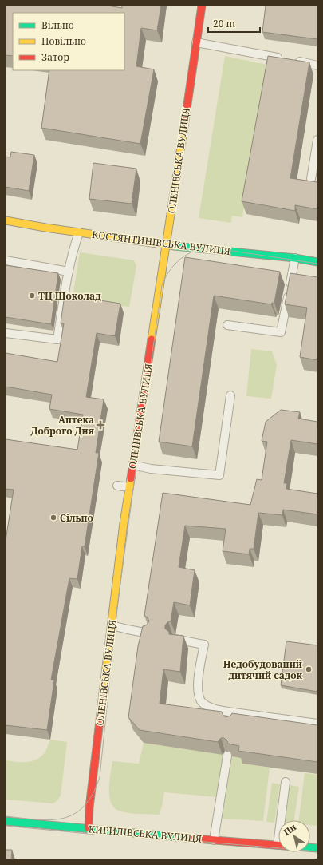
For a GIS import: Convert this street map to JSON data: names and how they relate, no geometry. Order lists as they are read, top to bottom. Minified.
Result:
{"streets":{"street":["ОЛЕНІВСЬКА ВУЛИЦЯ","КОСТЯНТИНІВСЬКА ВУЛИЦЯ","КИРИЛІВСЬКА ВУЛИЦЯ"]},"crossings":[["ОЛЕНІВСЬКА ВУЛИЦЯ","КОСТЯНТИНІВСЬКА ВУЛИЦЯ"],["ОЛЕНІВСЬКА ВУЛИЦЯ","КИРИЛІВСЬКА ВУЛИЦЯ"]],"places":{"other":["ТЦ Шоколад","Сільпо","Недобудований дитячий садок"],"health":["Аптека Доброго Дня"]},"legend":["Вільно","Повільно","Затор"],"scale_bar":"20 m","north":"top left"}
